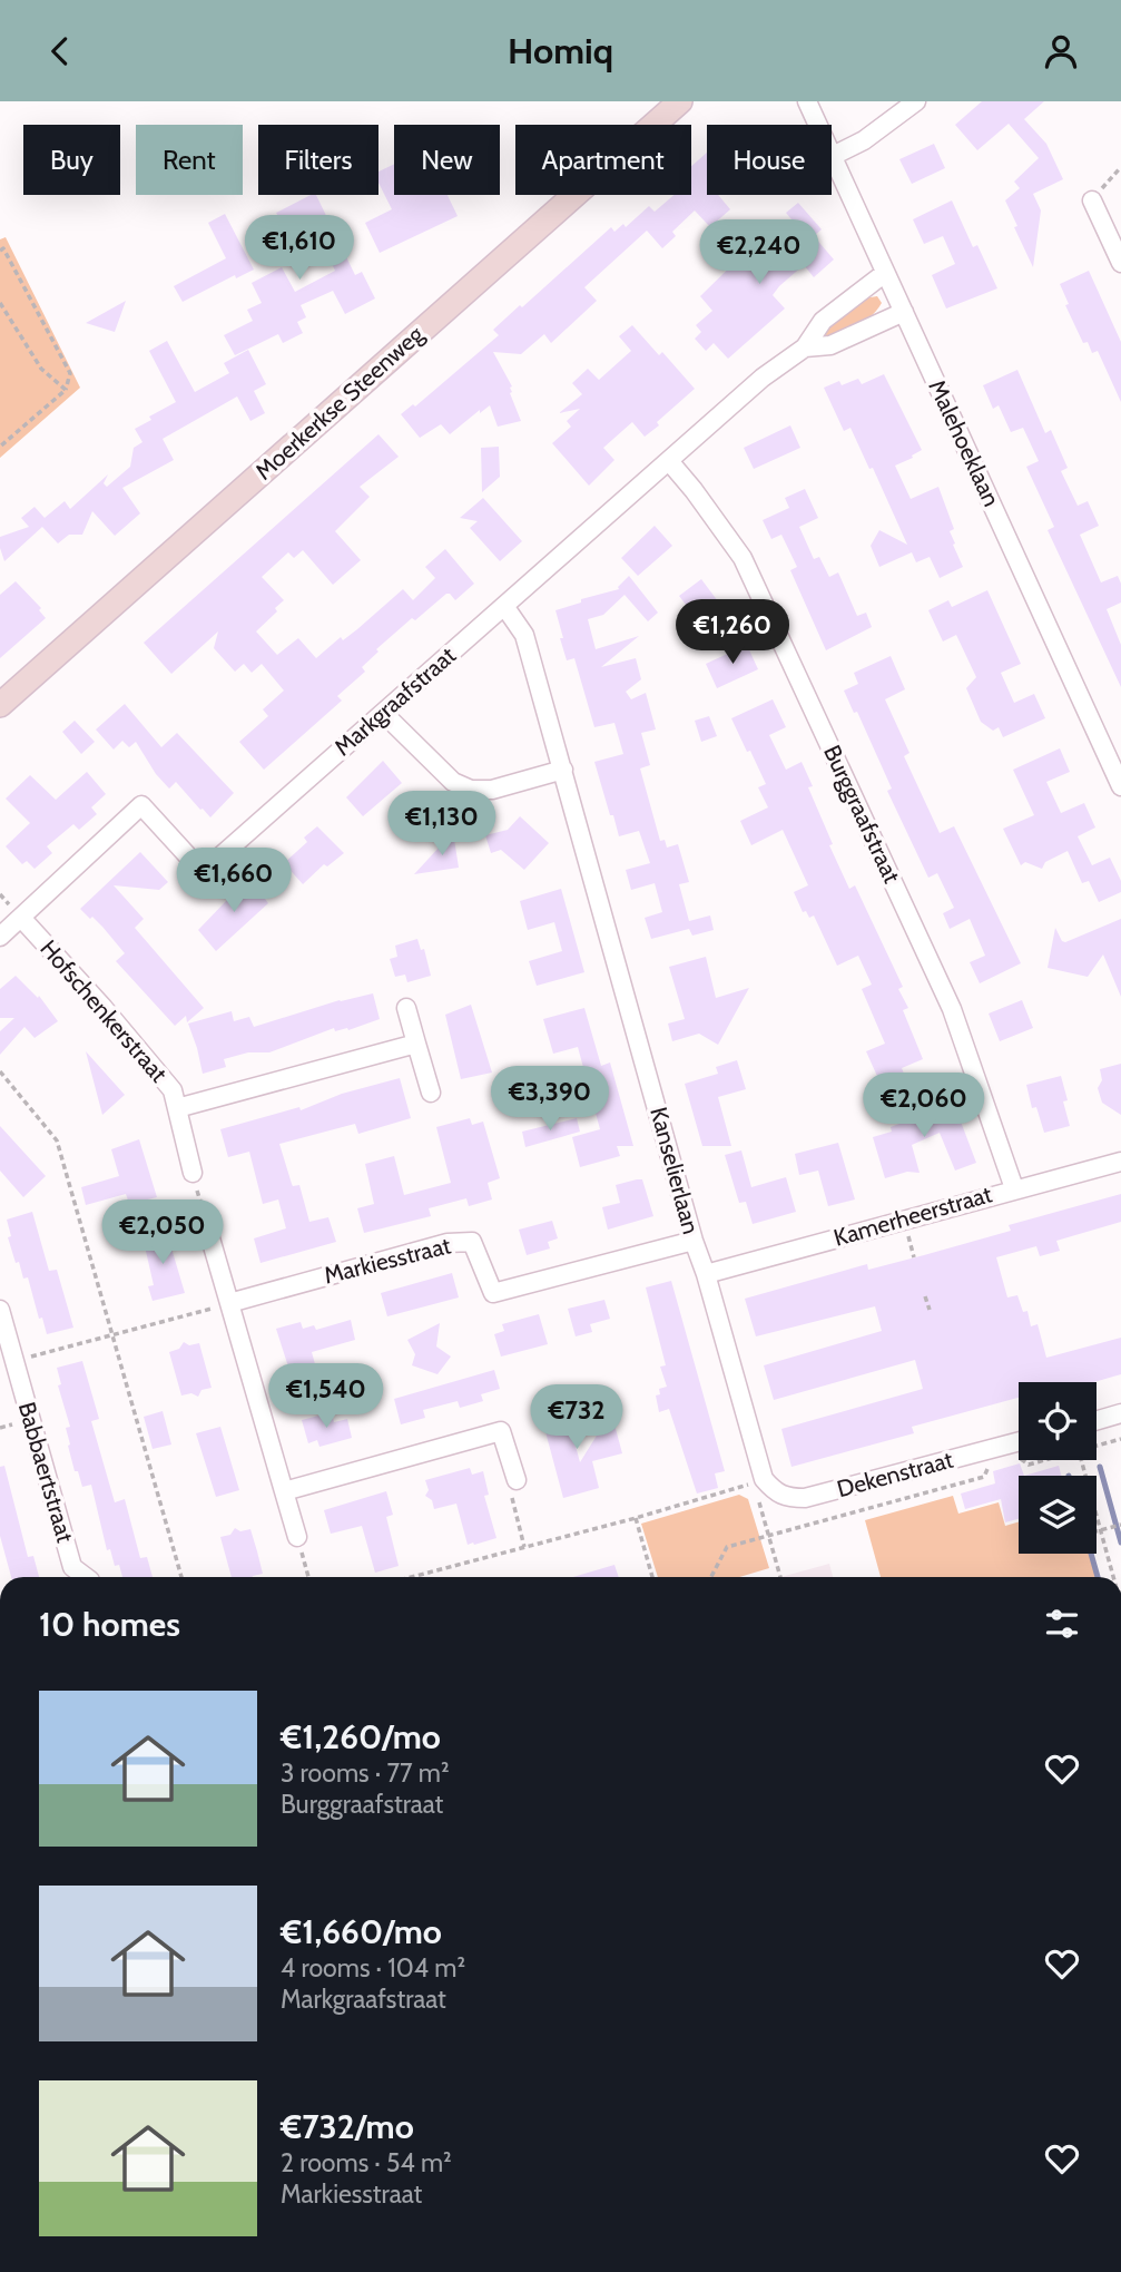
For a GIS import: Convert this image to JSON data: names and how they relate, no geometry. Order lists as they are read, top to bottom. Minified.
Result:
{"streets":{"street":["Moerkerkse Steenweg","Malehoeklaan","Markgraafstraat","Burggraafstraat","Hofschenkerstraat","Kanselierlaan","Kamerheerstraat","Markiesstraat","Babbaertstraat","Dekenstraat"]},"crossings":[["Malehoeklaan","Markgraafstraat"],["Markgraafstraat","Burggraafstraat"],["Markgraafstraat","Hofschenkerstraat"],["Markgraafstraat","Kanselierlaan"],["Burggraafstraat","Kamerheerstraat"],["Kanselierlaan","Kamerheerstraat"],["Kanselierlaan","Markiesstraat"],["Kanselierlaan","Dekenstraat"]],"page":{"header":"Homiq","chip":["Buy","Rent","Filters","New","Apartment","House"],"price":["€1,610","€2,240","€1,260","€1,130","€1,660","€3,390","€2,060","€2,050","€1,540","€732"],"heading":"10 homes","list":[{"name":"€1,260/mo","note":"3 rooms · 77 m² · Burggraafstraat"},{"name":"€1,660/mo","note":"4 rooms · 104 m² · Markgraafstraat"},{"name":"€732/mo","note":"2 rooms · 54 m² · Markiesstraat"}]}}
